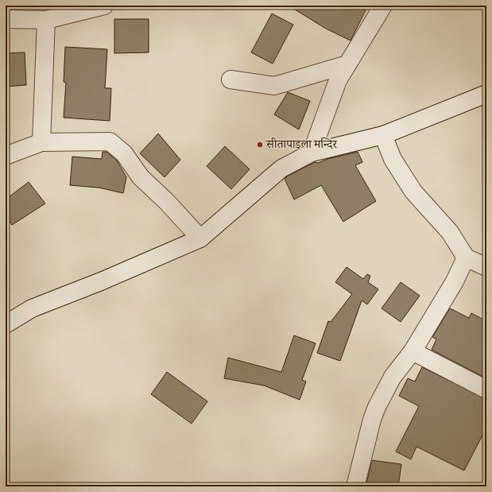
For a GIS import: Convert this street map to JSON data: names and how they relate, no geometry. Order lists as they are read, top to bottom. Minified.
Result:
{"places":["सीतापाइला मन्दिर"]}
